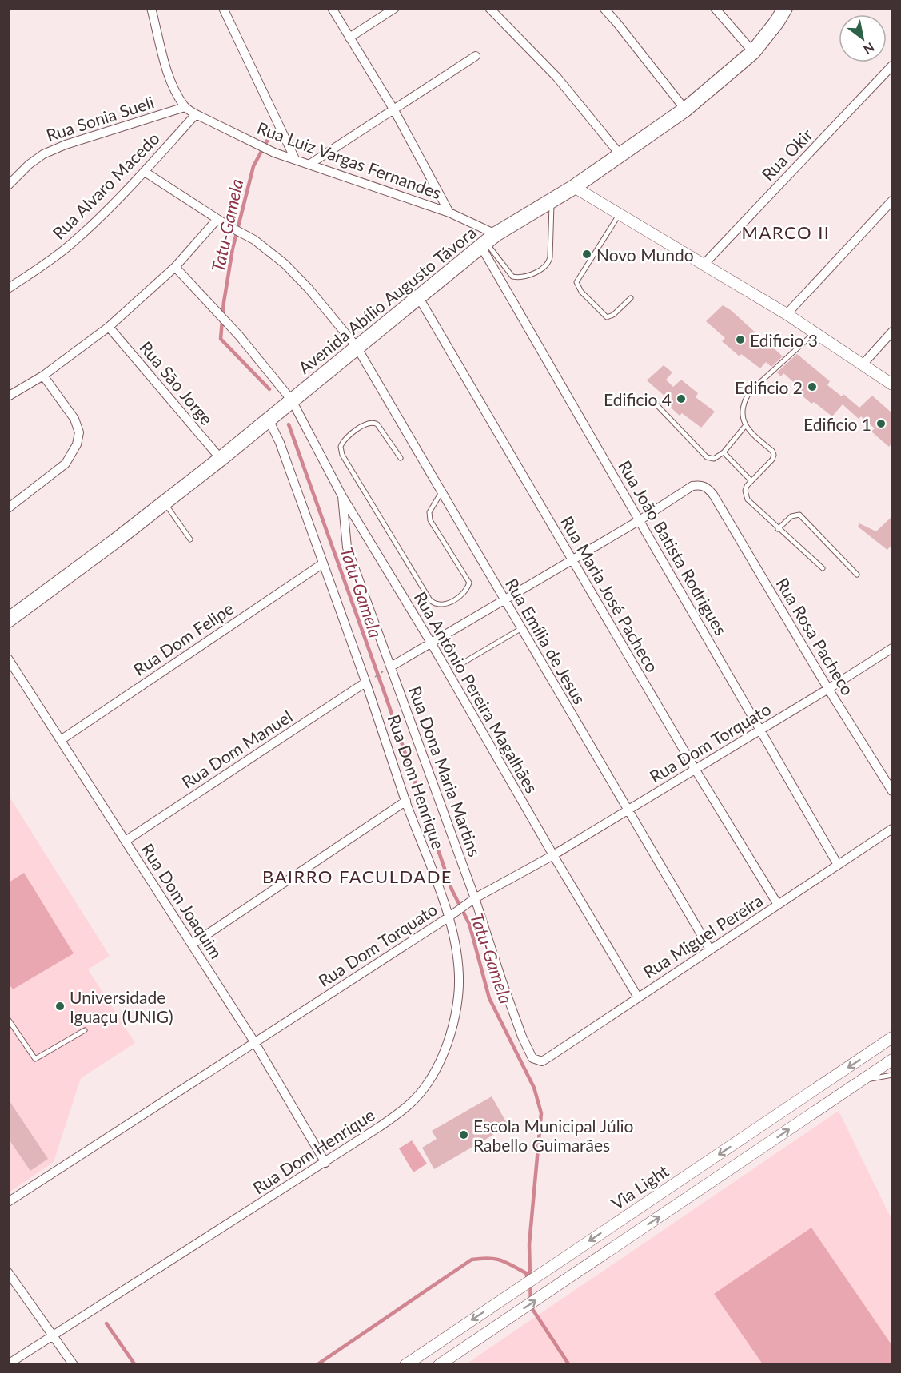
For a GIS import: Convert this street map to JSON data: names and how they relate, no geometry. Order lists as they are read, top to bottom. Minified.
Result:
{"streets":{"main road":["Avenida Abílio Augusto Távora"],"street":["Rua Sonia Sueli","Rua Okir","Rua Luiz Vargas Fernandes","Rua Alvaro Macedo","Rua Sāo Jorge","Rua João Batista Rodrigues","Rua Maria José Pacheco","Rua Rosa Pacheco","Rua Dom Felipe","Rua Emília de Jesus","Rua Antônio Pereira Magalhães","Rua Dom Torquato","Rua Dom Manuel","Rua Dona Maria Martins","Rua Dom Henrique","Rua Dom Joaquim","Rua Miguel Pereira","Via Light"]},"crossings":[["Rua Sonia Sueli","Rua Luiz Vargas Fernandes"],["Rua Luiz Vargas Fernandes","Rua Alvaro Macedo"],["Rua Luiz Vargas Fernandes","Avenida Abílio Augusto Távora"],["Rua Luiz Vargas Fernandes","Rua João Batista Rodrigues"],["Rua Alvaro Macedo","Rua Emília de Jesus"],["Avenida Abílio Augusto Távora","Rua Sāo Jorge"],["Avenida Abílio Augusto Távora","Rua João Batista Rodrigues"],["Avenida Abílio Augusto Távora","Rua Maria José Pacheco"],["Avenida Abílio Augusto Távora","Rua Emília de Jesus"],["Avenida Abílio Augusto Távora","Rua Antônio Pereira Magalhães"],["Avenida Abílio Augusto Távora","Rua Dom Henrique"],["Rua João Batista Rodrigues","Rua Rosa Pacheco"],["Rua João Batista Rodrigues","Rua Dom Torquato"],["Rua João Batista Rodrigues","Rua Miguel Pereira"],["Rua Maria José Pacheco","Rua Dom Torquato"],["Rua Maria José Pacheco","Rua Miguel Pereira"],["Rua Rosa Pacheco","Rua Dom Torquato"],["Rua Dom Felipe","Rua Dom Henrique"],["Rua Dom Felipe","Rua Dom Joaquim"],["Rua Emília de Jesus","Rua Dom Torquato"],["Rua Emília de Jesus","Rua Miguel Pereira"],["Rua Antônio Pereira Magalhães","Rua Dom Torquato"],["Rua Antônio Pereira Magalhães","Rua Dona Maria Martins"],["Rua Antônio Pereira Magalhães","Rua Miguel Pereira"],["Rua Dom Torquato","Rua Dona Maria Martins"],["Rua Dom Torquato","Rua Dom Henrique"],["Rua Dom Torquato","Rua Dom Joaquim"],["Rua Dom Manuel","Rua Dom Henrique"],["Rua Dom Manuel","Rua Dom Joaquim"],["Rua Dona Maria Martins","Rua Miguel Pereira"],["Rua Dom Henrique","Rua Dom Joaquim"]],"districts":["MARCO II","BAIRRO FACULDADE"],"water":["Tatu-Gamela"],"places":["Novo Mundo","Edificio 3","Edificio 2","Edificio 4","Edificio 1","Universidade Iguaçu (UNIG)","Escola Municipal Júlio Rabello Guimarães"],"north":"bottom right"}
